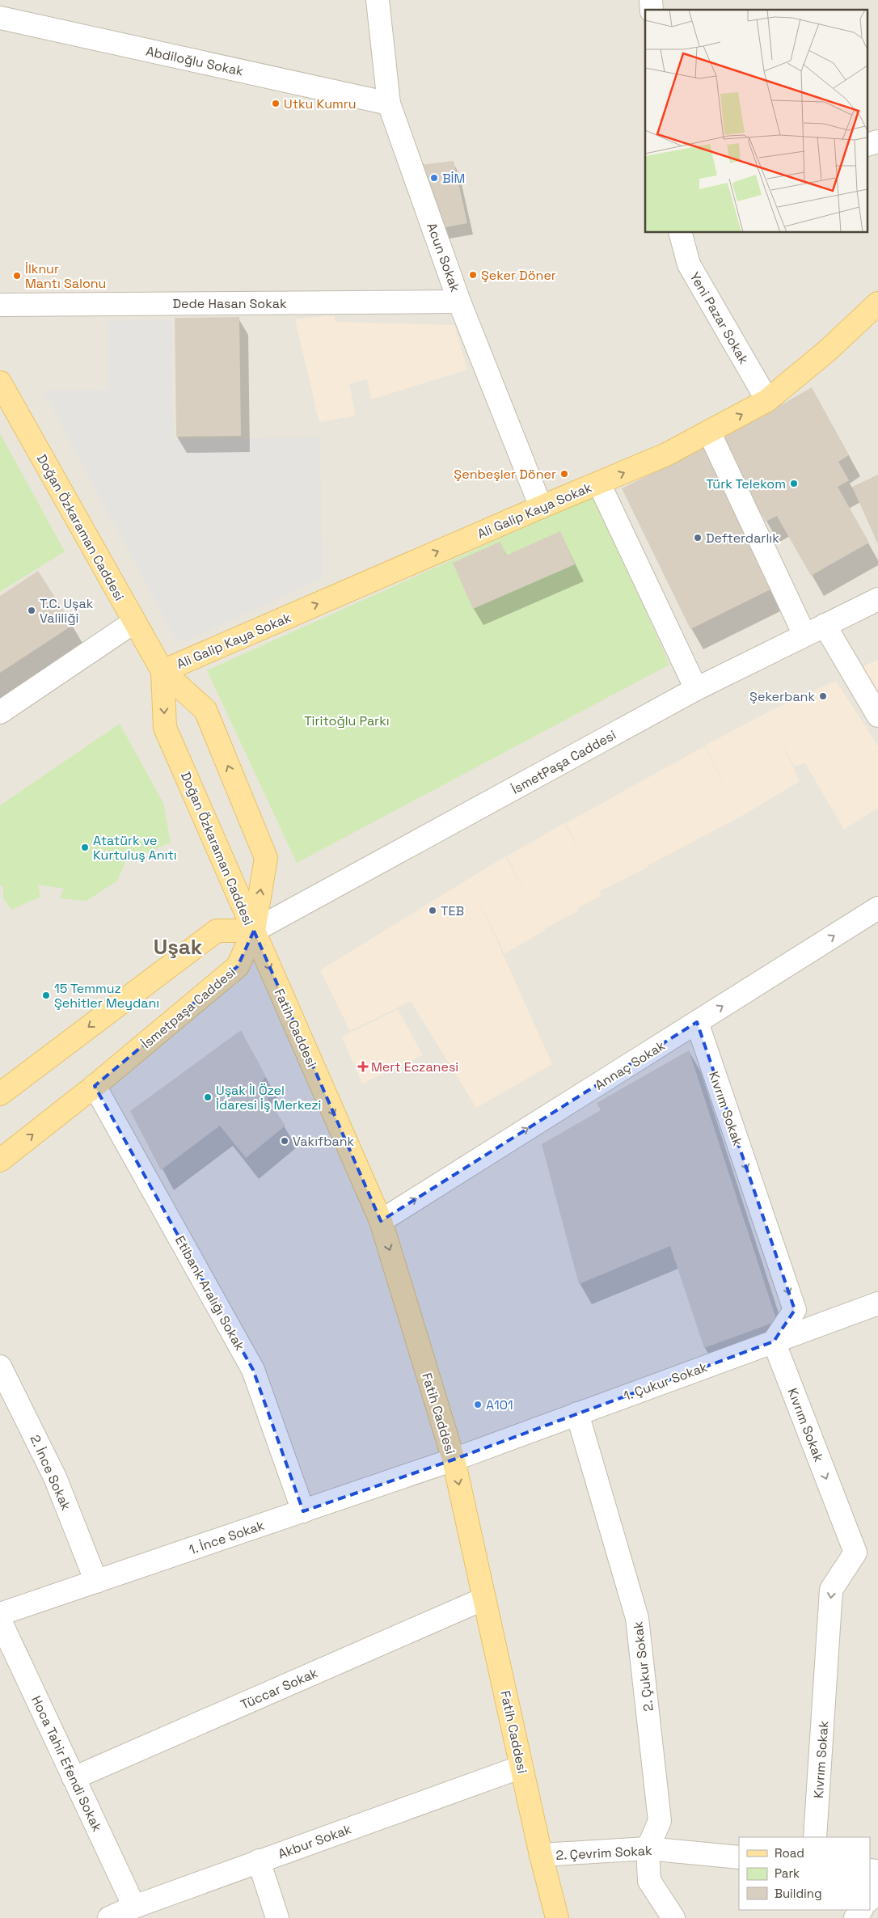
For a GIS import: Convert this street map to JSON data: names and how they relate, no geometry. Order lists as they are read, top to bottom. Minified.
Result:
{"streets":{"main road":["Ali Galip Kaya Sokak","Doğan Özkaraman Caddesi","İsmetpaşa Caddesi","Fatih Caddesi"],"street":["Abdiloğlu Sokak","Acun Sokak","Dede Hasan Sokak","Yeni Pazar Sokak","İsmetPaşa Caddesi","Annaç Sokak","Kıvrım Sokak","Etibank Aralığı Sokak","1. Çukur Sokak","2. İnce Sokak","1. İnce Sokak","2. Çukur Sokak","Tüccar Sokak","Hoca Tahir Efendi Sokak","Akbur Sokak","2. Çevrim Sokak"]},"crossings":[["Abdiloğlu Sokak","Acun Sokak"],["Acun Sokak","Dede Hasan Sokak"],["Acun Sokak","Ali Galip Kaya Sokak"],["Yeni Pazar Sokak","Ali Galip Kaya Sokak"],["Ali Galip Kaya Sokak","Doğan Özkaraman Caddesi"],["Doğan Özkaraman Caddesi","İsmetPaşa Caddesi"],["Doğan Özkaraman Caddesi","İsmetpaşa Caddesi"],["Doğan Özkaraman Caddesi","Fatih Caddesi"],["İsmetPaşa Caddesi","İsmetpaşa Caddesi"],["İsmetPaşa Caddesi","Fatih Caddesi"],["İsmetpaşa Caddesi","Fatih Caddesi"],["İsmetpaşa Caddesi","Etibank Aralığı Sokak"],["Fatih Caddesi","Annaç Sokak"],["Fatih Caddesi","1. Çukur Sokak"],["Fatih Caddesi","1. İnce Sokak"],["Fatih Caddesi","Tüccar Sokak"],["Fatih Caddesi","Akbur Sokak"],["Fatih Caddesi","2. Çevrim Sokak"],["Annaç Sokak","Kıvrım Sokak"],["Kıvrım Sokak","1. Çukur Sokak"],["Etibank Aralığı Sokak","1. İnce Sokak"],["1. Çukur Sokak","1. İnce Sokak"],["1. Çukur Sokak","2. Çukur Sokak"],["2. İnce Sokak","1. İnce Sokak"],["2. Çukur Sokak","2. Çevrim Sokak"],["Tüccar Sokak","Hoca Tahir Efendi Sokak"],["Hoca Tahir Efendi Sokak","Akbur Sokak"]],"one_way":["Ali Galip Kaya Sokak","Fatih Caddesi","Annaç Sokak","Kıvrım Sokak"],"districts":["Uşak"],"parks":["Tiritoğlu Parkı"],"places":{"other":["Utku Kumru","BİM","Şeker Döner","İlknur Mantı Salonu","Şenbeşler Döner","Türk Telekom","Defterdarlık","T.C. Uşak Valiliği","Şekerbank","Atatürk ve Kurtuluş Anıtı","TEB","15 Temmuz Şehitler Meydanı","Uşak İl Özel İdaresi İş Merkezi","Vakıfbank","A101"],"health":["Mert Eczanesi"]},"legend":["Road","Park","Building"]}
